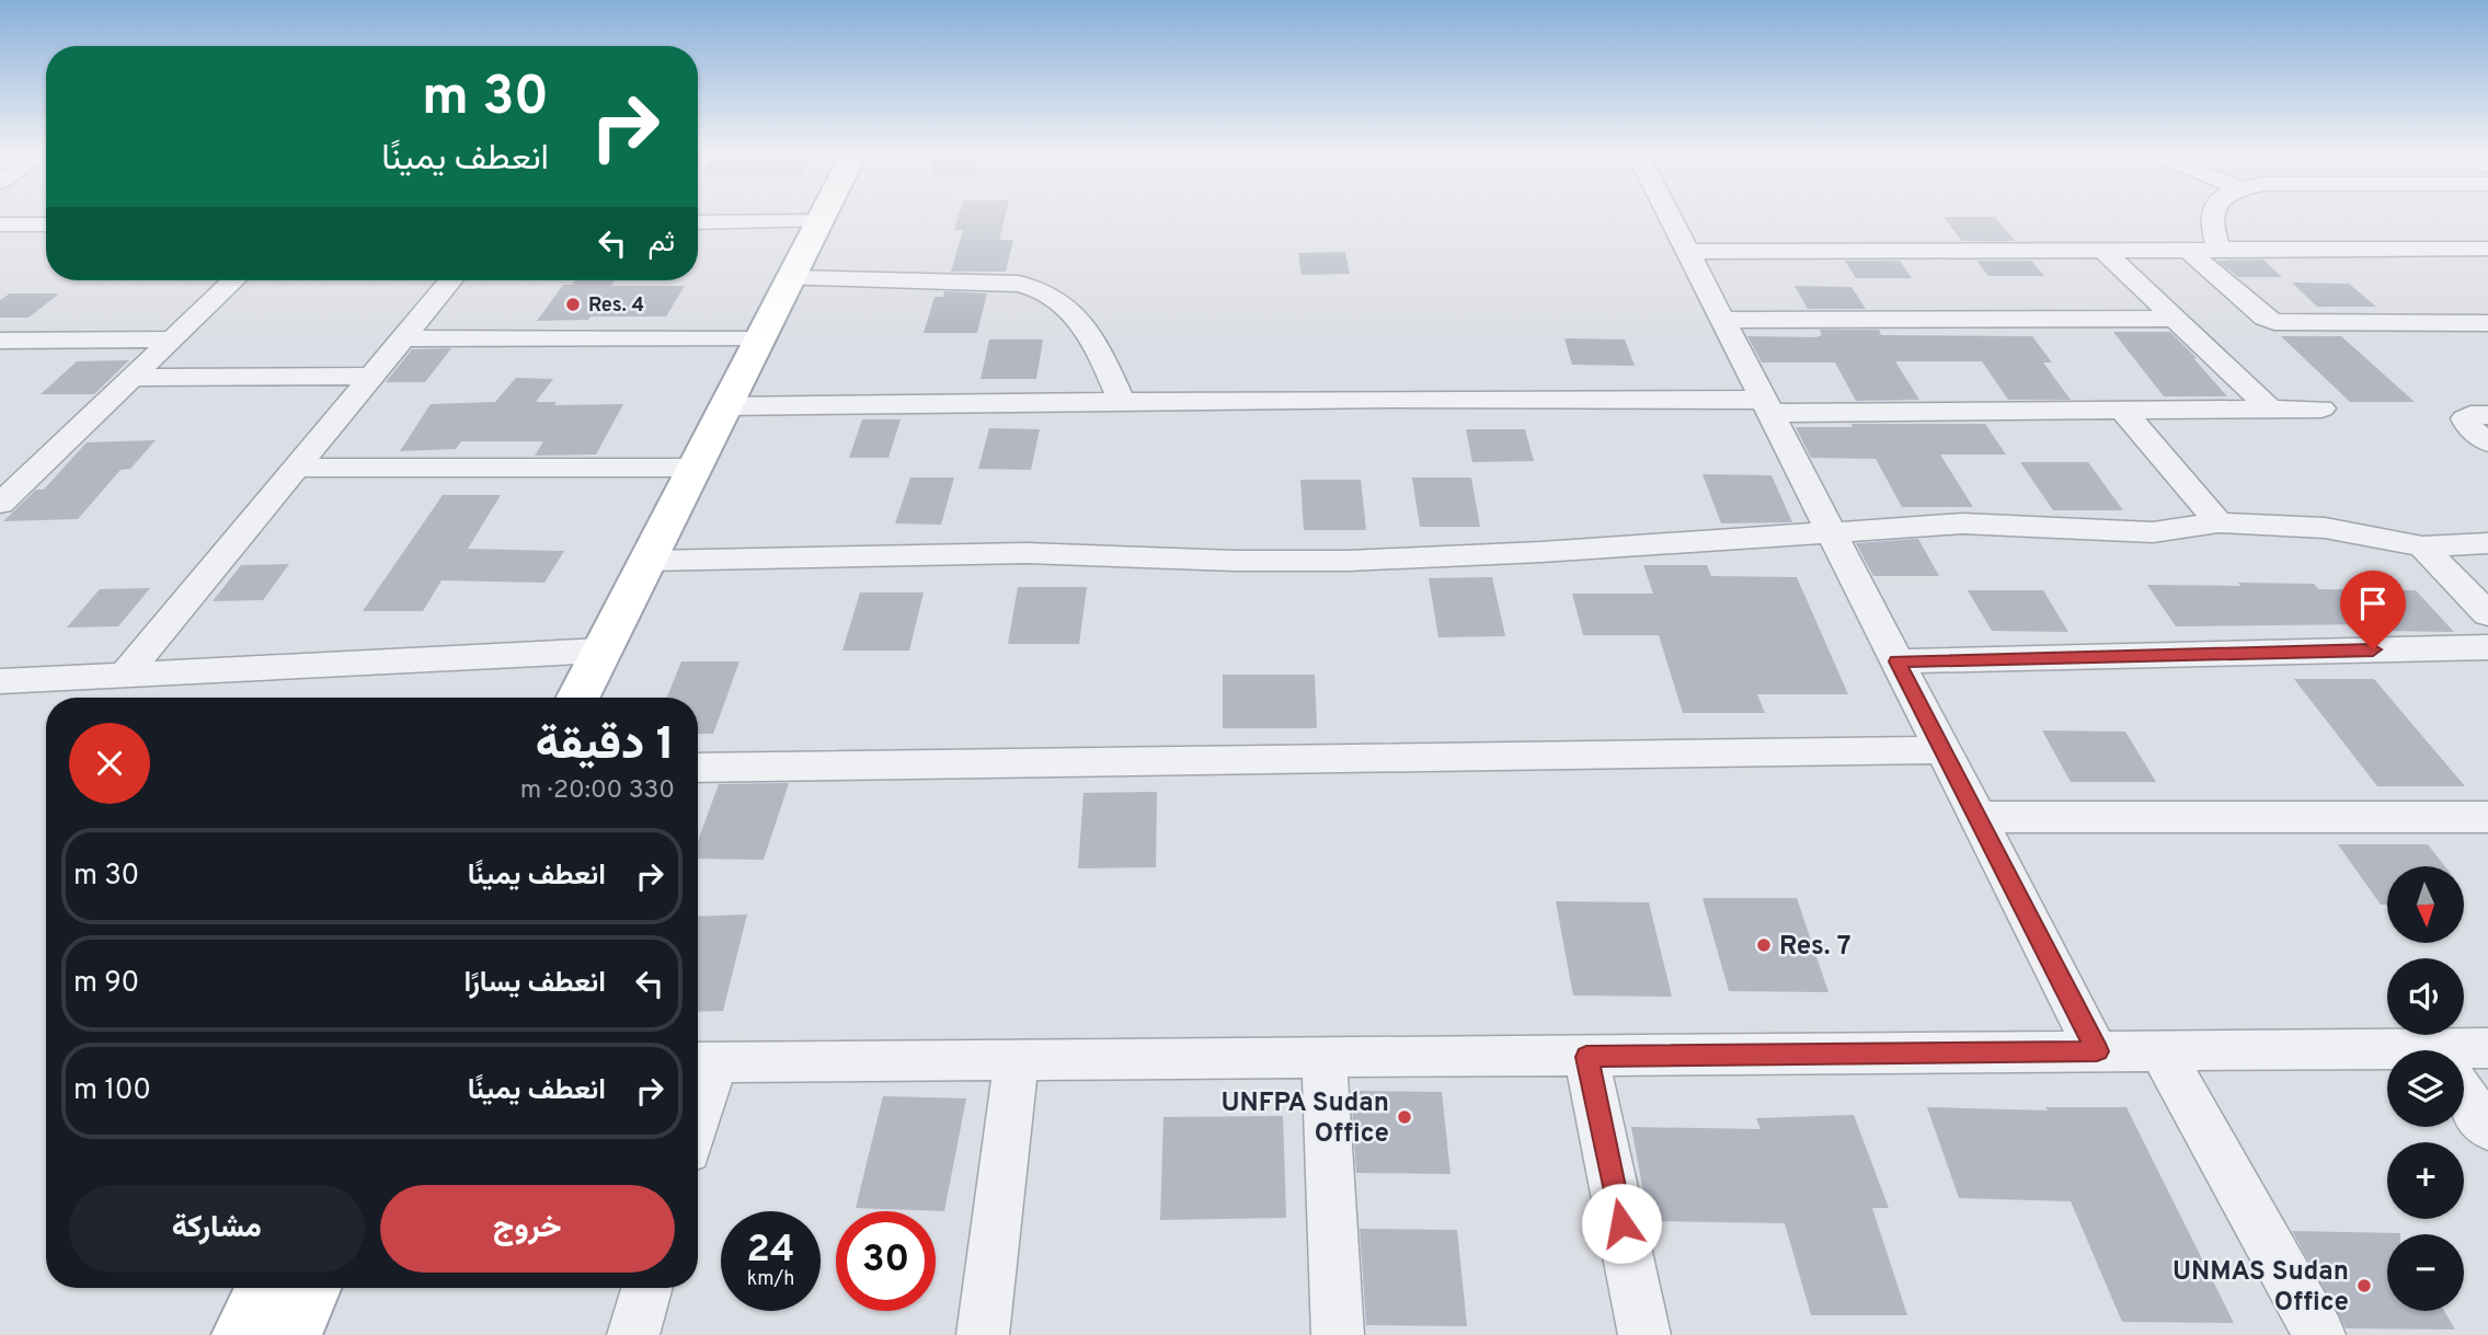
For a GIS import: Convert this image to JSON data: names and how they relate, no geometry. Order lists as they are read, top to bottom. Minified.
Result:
{"places":["Res. 4","Res. 7","UNFPA Sudan Office","UNMAS Sudan Office"],"north":"bottom","page":{"turn":["30 m","انعطف يمينًا"],"then":"ثم","heading":["1 دقيقة","330 m · 20:00"],"list":[{"name":"انعطف يمينًا","value":"30 m"},{"name":"انعطف يسارًا","value":"90 m"},{"name":"انعطف يمينًا","value":"100 m"}],"map_buttons":["+","−"],"buttons":["خروج","مشاركة"],"speed":"24 km/h","limit":"30"}}
